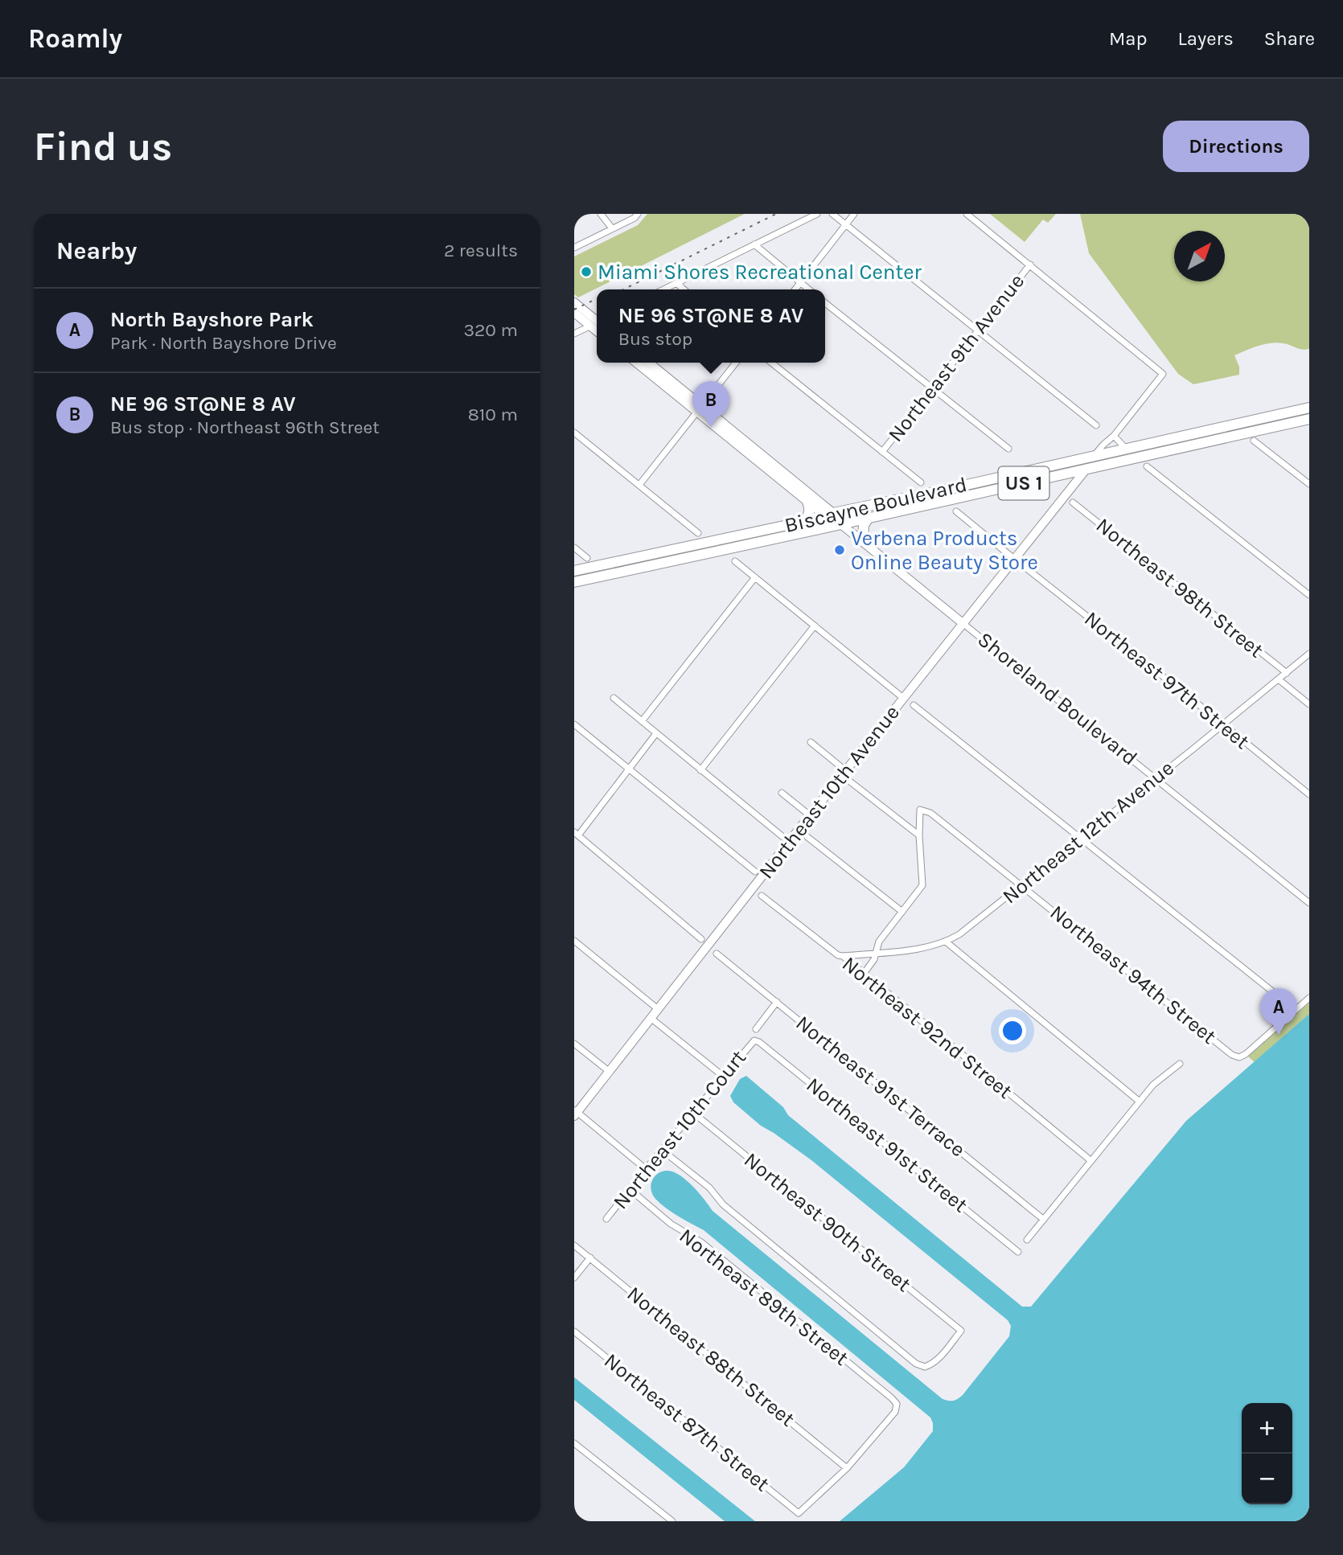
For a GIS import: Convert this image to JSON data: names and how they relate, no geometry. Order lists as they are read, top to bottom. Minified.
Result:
{"streets":{"main road":["US 1","Biscayne Boulevard"],"street":["Northeast 9th Avenue","Northeast 98th Street","Northeast 97th Street","Shoreland Boulevard","Northeast 10th Avenue","Northeast 12th Avenue","Northeast 94th Street","Northeast 92nd Street","Northeast 91st Terrace","Northeast 10th Court","Northeast 91st Street","Northeast 90th Street","Northeast 89th Street","Northeast 88th Street","Northeast 87th Street"]},"crossings":[["Biscayne Boulevard","Northeast 10th Avenue"],["Northeast 98th Street","Northeast 12th Avenue"],["Northeast 97th Street","Northeast 12th Avenue"],["Shoreland Boulevard","Northeast 10th Avenue"],["Shoreland Boulevard","Northeast 12th Avenue"],["Northeast 12th Avenue","Northeast 94th Street"],["Northeast 12th Avenue","Northeast 92nd Street"],["Northeast 91st Terrace","Northeast 10th Court"],["Northeast 10th Court","Northeast 91st Street"],["Northeast 10th Court","Northeast 90th Street"],["Northeast 10th Court","Northeast 89th Street"],["Northeast 90th Street","Northeast 89th Street"],["Northeast 89th Street","Northeast 88th Street"],["Northeast 89th Street","Northeast 87th Street"],["Northeast 88th Street","Northeast 87th Street"]],"places":["Miami Shores Recreational Center","Verbena Products Online Beauty Store"],"north":"top right","page":{"header":"Roamly","nav":["Map","Layers","Share"],"buttons":"Directions","title":"Find us","heading":["Nearby","2 results"],"list":[{"mark":"A","name":"North Bayshore Park","note":"Park · North Bayshore Drive","value":"320 m"},{"mark":"B","name":"NE 96 ST@NE 8 AV","note":"Bus stop · Northeast 96th Street","value":"810 m"}],"popup":["NE 96 ST@NE 8 AV","Bus stop"],"pins":["B","A"],"map_buttons":["+","−"]}}
